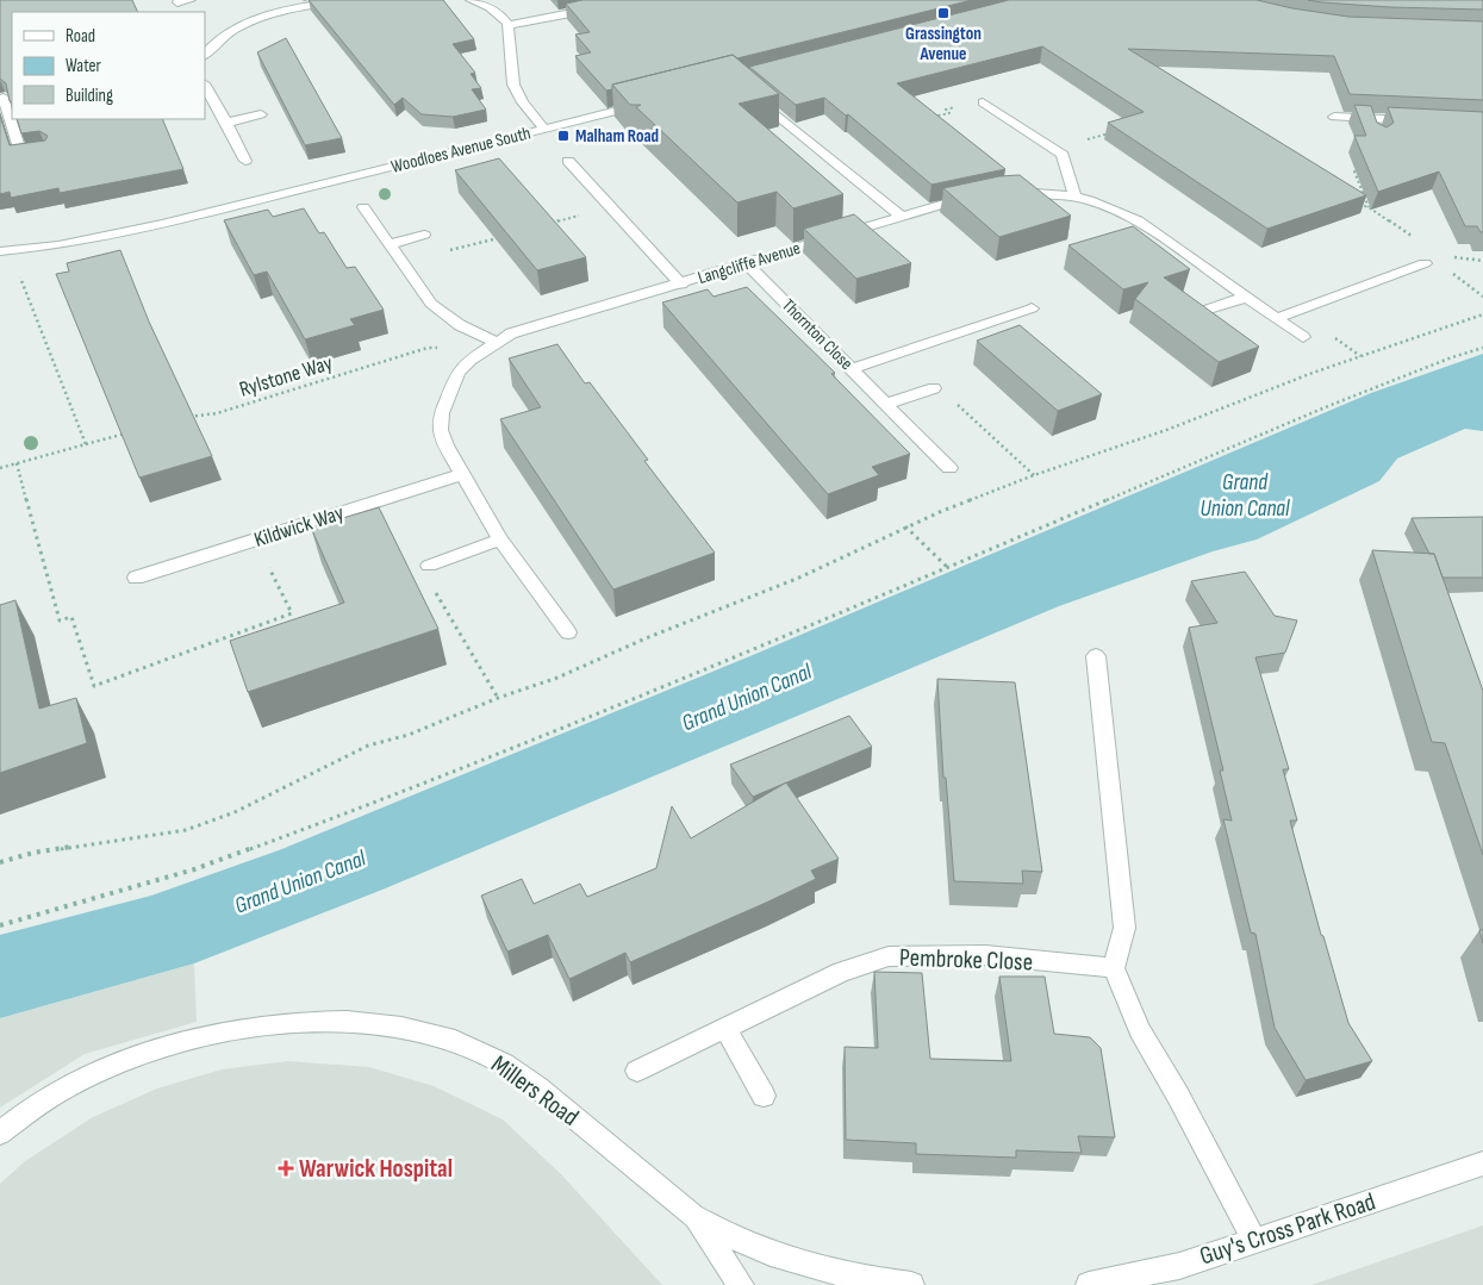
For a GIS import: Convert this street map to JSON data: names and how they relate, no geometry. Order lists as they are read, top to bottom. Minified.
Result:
{"streets":{"street":["Woodloes Avenue South","Langcliffe Avenue","Thornton Close","Kildwick Way","Pembroke Close","Millers Road","Guy's Cross Park Road"],"path":["Rylstone Way"]},"crossings":[["Langcliffe Avenue","Thornton Close"],["Langcliffe Avenue","Rylstone Way"],["Langcliffe Avenue","Kildwick Way"]],"water":["Grand Union Canal"],"places":{"transit":["Grassington Avenue","Malham Road"],"health":["Warwick Hospital"]},"legend":["Road","Water","Building"]}
